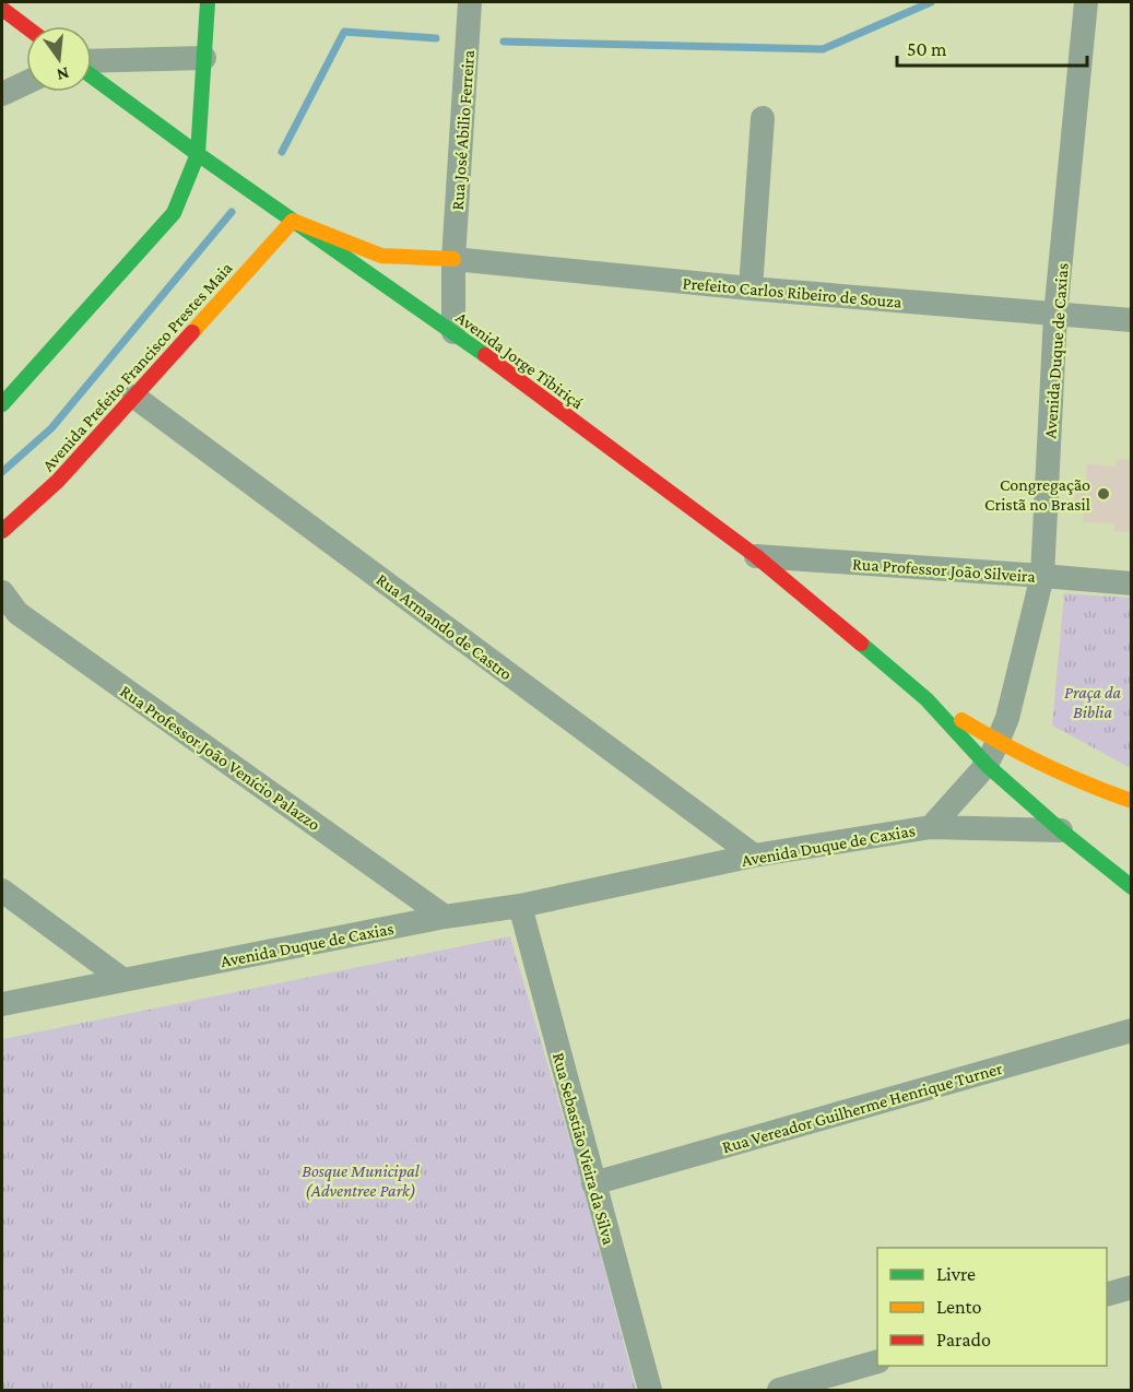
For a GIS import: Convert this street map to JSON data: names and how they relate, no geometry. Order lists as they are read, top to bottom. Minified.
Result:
{"streets":{"street":["Rua José Abilio Ferreira","Prefeito Carlos Ribeiro de Souza","Avenida Duque de Caxias","Avenida Jorge Tibiriçá","Avenida Prefeito Francisco Prestes Maia","Rua Professor João Silveira","Rua Armando de Castro","Rua Professor João Venício Palazzo","Rua Vereador Guilherme Henrique Turner","Rua Sebastião Vieira da Silva"]},"crossings":[["Rua José Abilio Ferreira","Prefeito Carlos Ribeiro de Souza"],["Rua José Abilio Ferreira","Avenida Jorge Tibiriçá"],["Prefeito Carlos Ribeiro de Souza","Avenida Duque de Caxias"],["Avenida Duque de Caxias","Rua Professor João Silveira"],["Avenida Duque de Caxias","Rua Armando de Castro"],["Avenida Duque de Caxias","Rua Professor João Venício Palazzo"],["Avenida Duque de Caxias","Rua Sebastião Vieira da Silva"],["Avenida Jorge Tibiriçá","Avenida Prefeito Francisco Prestes Maia"],["Avenida Jorge Tibiriçá","Rua Professor João Silveira"],["Avenida Prefeito Francisco Prestes Maia","Rua Armando de Castro"],["Rua Vereador Guilherme Henrique Turner","Rua Sebastião Vieira da Silva"]],"parks":["Praça da Biblia","Bosque Municipal (Adventree Park)"],"places":["Congregação Cristã no Brasil"],"legend":["Livre","Lento","Parado"],"scale_bar":"50 m","north":"bottom"}
